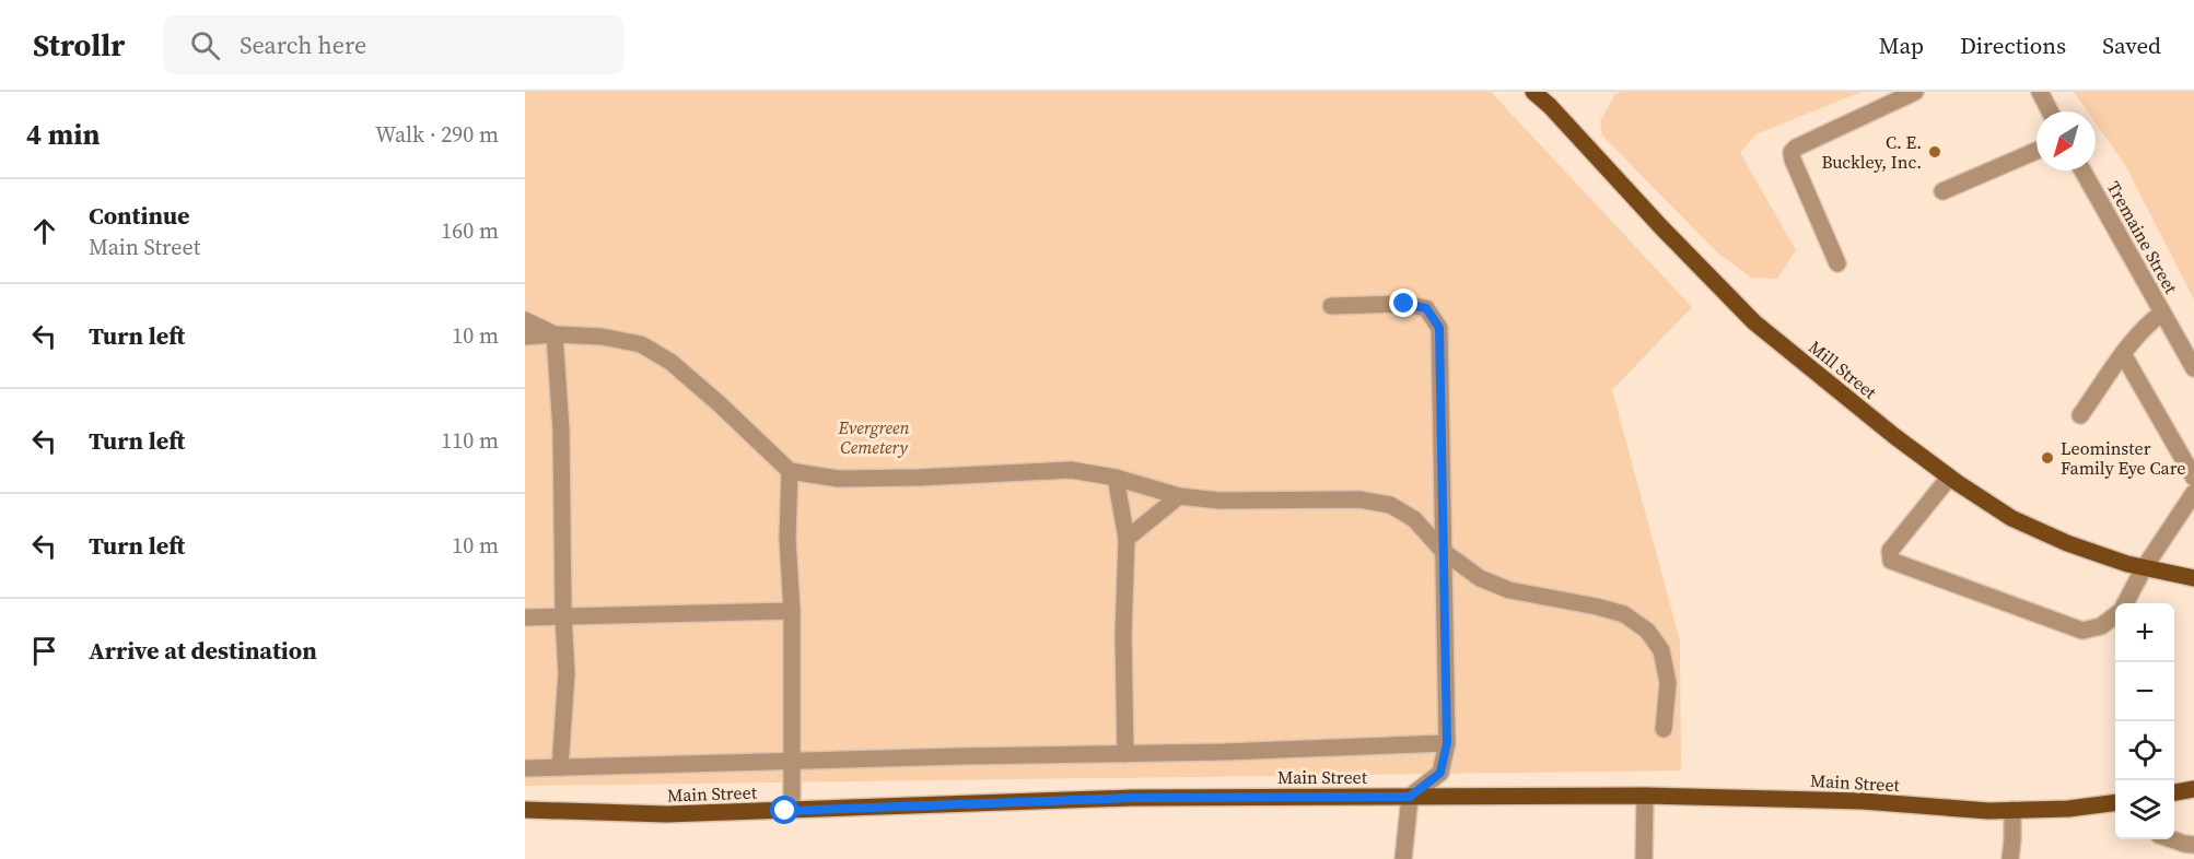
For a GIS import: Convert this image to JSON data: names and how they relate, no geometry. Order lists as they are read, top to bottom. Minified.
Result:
{"streets":{"main road":["Mill Street","Main Street"],"street":["Tremaine Street"]},"parks":["Evergreen Cemetery"],"places":["C. E. Buckley, Inc.","Leominster Family Eye Care"],"north":"bottom left","page":{"header":"Strollr","search":"Search here","nav":["Map","Directions","Saved"],"heading":["4 min","Walk · 290 m"],"list":[["Continue","Main Street","160 m"],["Turn left","10 m"],["Turn left","110 m"],["Turn left","10 m"],"Arrive at destination"],"map_buttons":["+","−"]}}
